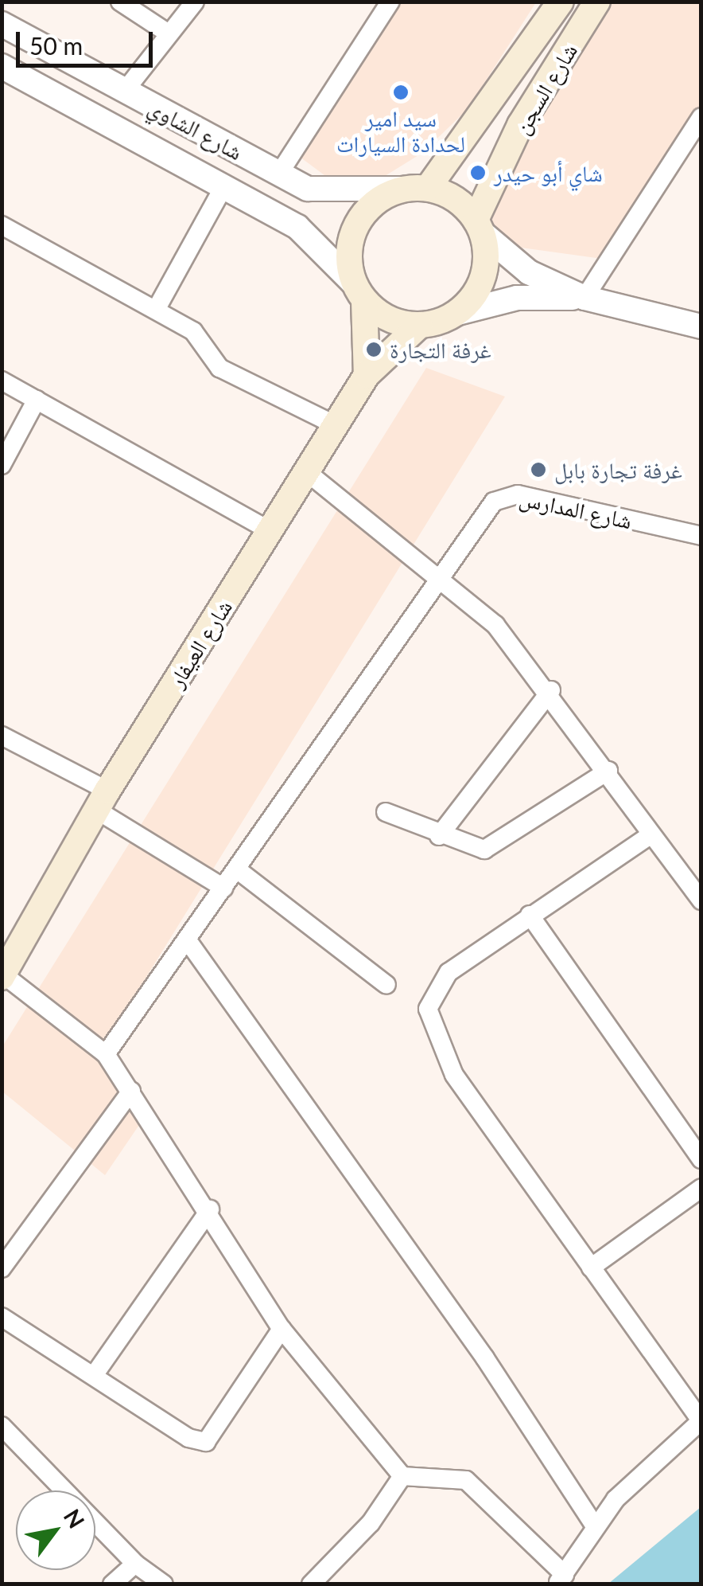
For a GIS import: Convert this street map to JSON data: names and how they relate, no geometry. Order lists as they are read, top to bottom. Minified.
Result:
{"streets":{"main road":["شارع السجن","شارع العيفار"],"street":["شارع الشاوي","شارع المدارس"]},"crossings":[["شارع السجن","شارع الشاوي"],["شارع السجن","شارع العيفار"],["شارع الشاوي","شارع العيفار"]],"places":["سيد امير لحدادة السيارات","شاي أبو حيدر","غرفة التجارة","غرفة تجارة بابل"],"scale_bar":"50 m","north":"top right"}
